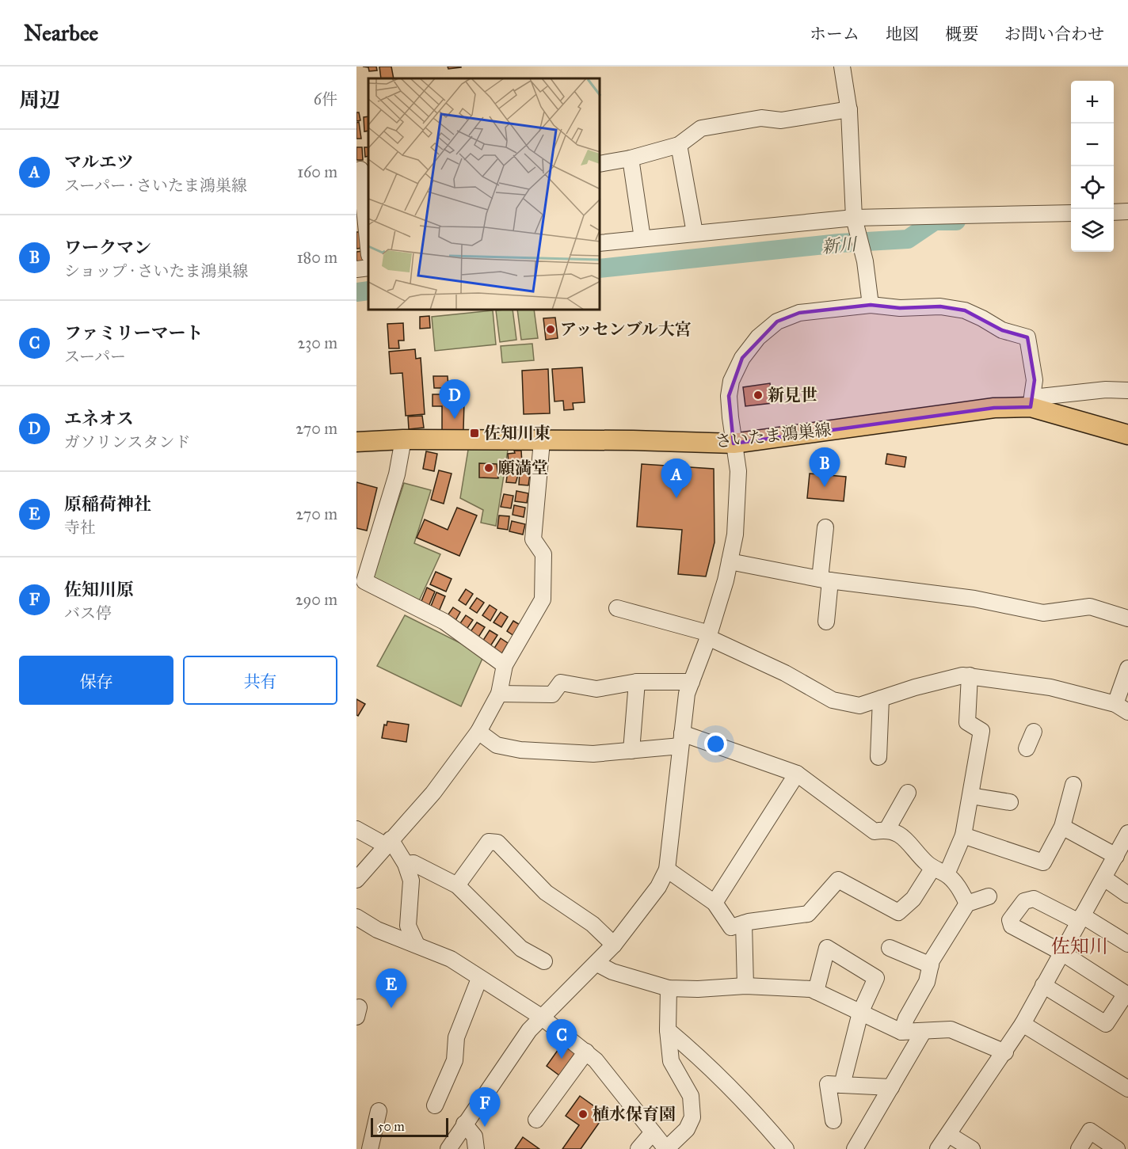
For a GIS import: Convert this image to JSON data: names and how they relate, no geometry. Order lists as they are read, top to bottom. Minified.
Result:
{"streets":{"main road":["さいたま鴻巣線"]},"districts":["佐知川"],"water":["新川"],"places":{"other":["アッセンブル大宮","新見世","願満堂","植水保育園"],"transit":["佐知川東"]},"scale_bar":"50 m","page":{"header":"Nearbee","nav":["ホーム","地図","概要","お問い合わせ"],"heading":["周辺","6件"],"map_buttons":["+","−"],"list":[{"mark":"A","name":"マルエツ","note":"スーパー · さいたま鴻巣線","value":"160 m"},{"mark":"B","name":"ワークマン","note":"ショップ · さいたま鴻巣線","value":"180 m"},{"mark":"C","name":"ファミリーマート","note":"スーパー","value":"230 m"},{"mark":"D","name":"エネオス","note":"ガソリンスタンド","value":"270 m"},{"mark":"E","name":"原稲荷神社","note":"寺社","value":"270 m"},{"mark":"F","name":"佐知川原","note":"バス停","value":"290 m"}],"pins":["D","B","A","E","C","F"],"buttons":["保存","共有"],"scale":"50 m"}}
